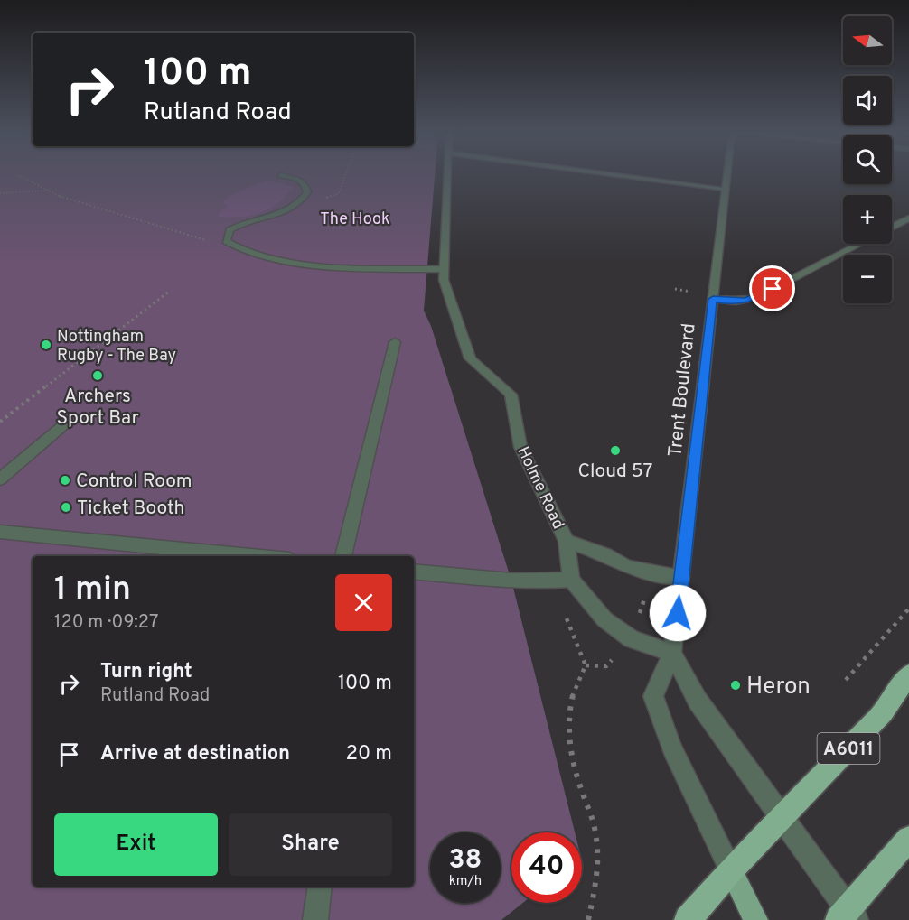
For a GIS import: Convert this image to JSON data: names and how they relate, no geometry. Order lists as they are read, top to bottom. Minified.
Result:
{"streets":{"highway":["A6011"],"street":["Trent Boulevard","Holme Road"]},"crossings":[["Trent Boulevard","Holme Road"],["Trent Boulevard","A6011"]],"parks":["The Hook"],"places":["Nottingham Rugby - The Bay","Archers Sport Bar","Cloud 57","Control Room","Ticket Booth","Heron"],"north":"left","page":{"map_buttons":["+","−"],"turn":["100 m","Rutland Road"],"heading":["1 min","120 m · 09:27"],"list":[{"name":"Turn right","note":"Rutland Road","value":"100 m"},{"name":"Arrive at destination","value":"20 m"}],"buttons":["Exit","Share"],"speed":"38 km/h","limit":"40"}}
